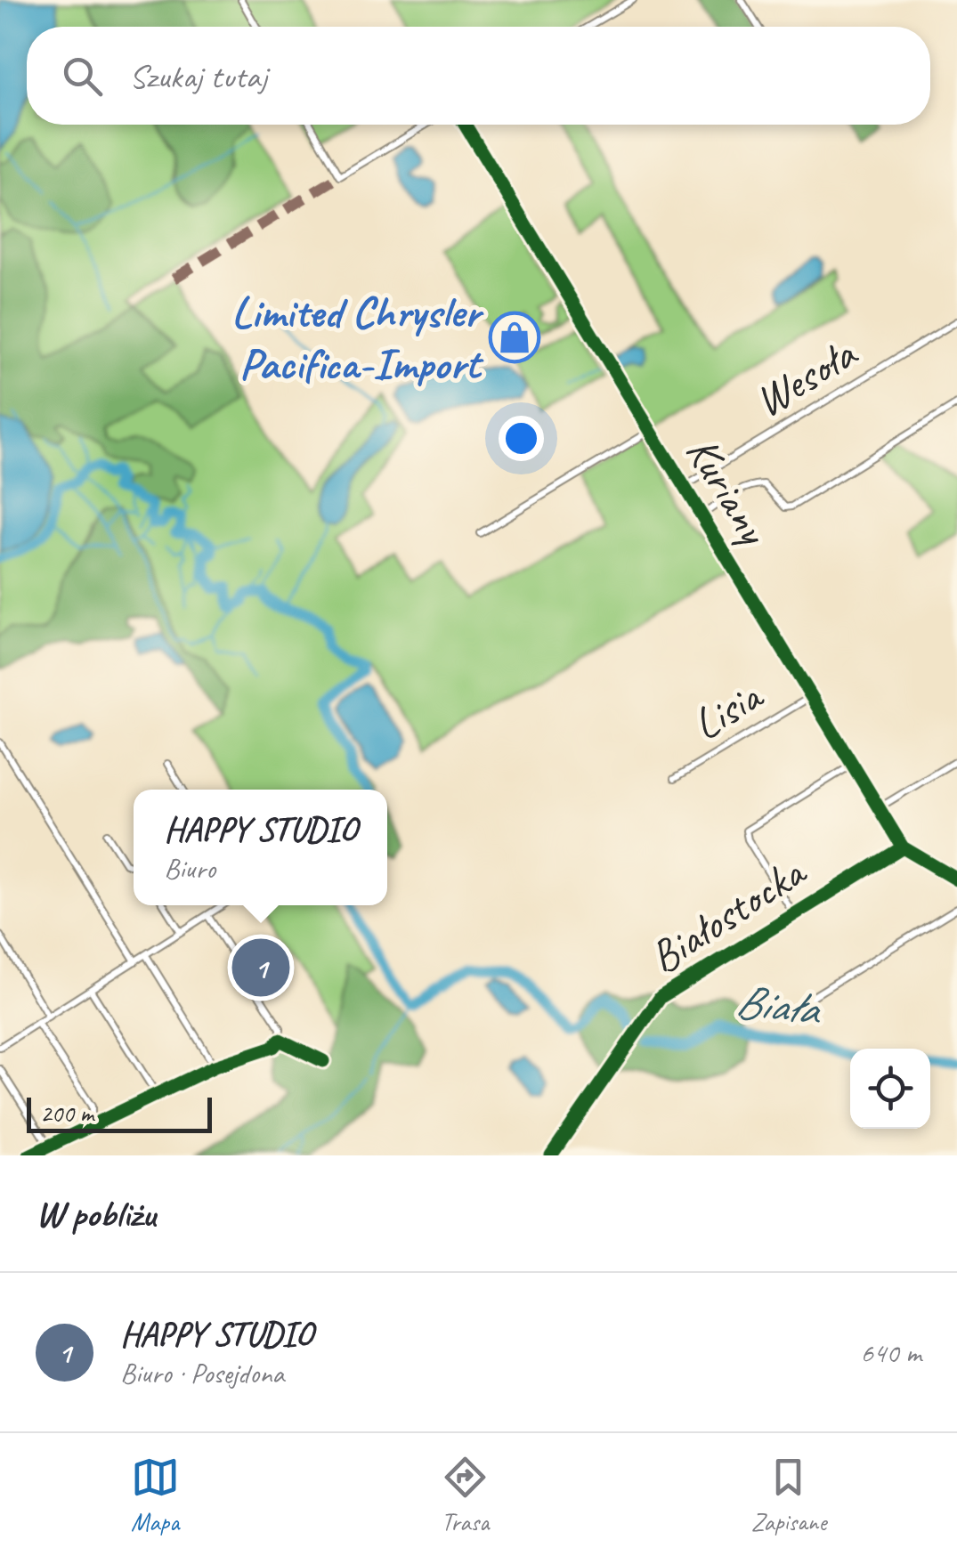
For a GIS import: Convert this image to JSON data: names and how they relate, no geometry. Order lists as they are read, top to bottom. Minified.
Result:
{"streets":{"street":["Wesoła","Kuriany","Lisia","Białostocka"]},"crossings":[["Wesoła","Kuriany"],["Kuriany","Lisia"],["Kuriany","Białostocka"]],"water":["Biała"],"places":{"shop":["Limited Chrysler Pacifica-Import"]},"scale_bar":"200 m","page":{"search":"Szukaj tutaj","popup":["HAPPY STUDIO","Biuro"],"pins":"1","scale":"200 m","heading":"W pobliżu","list":[{"mark":"1","name":"HAPPY STUDIO","note":"Biuro · Posejdona","value":"640 m"}],"nav":["Mapa","Trasa","Zapisane"]}}
